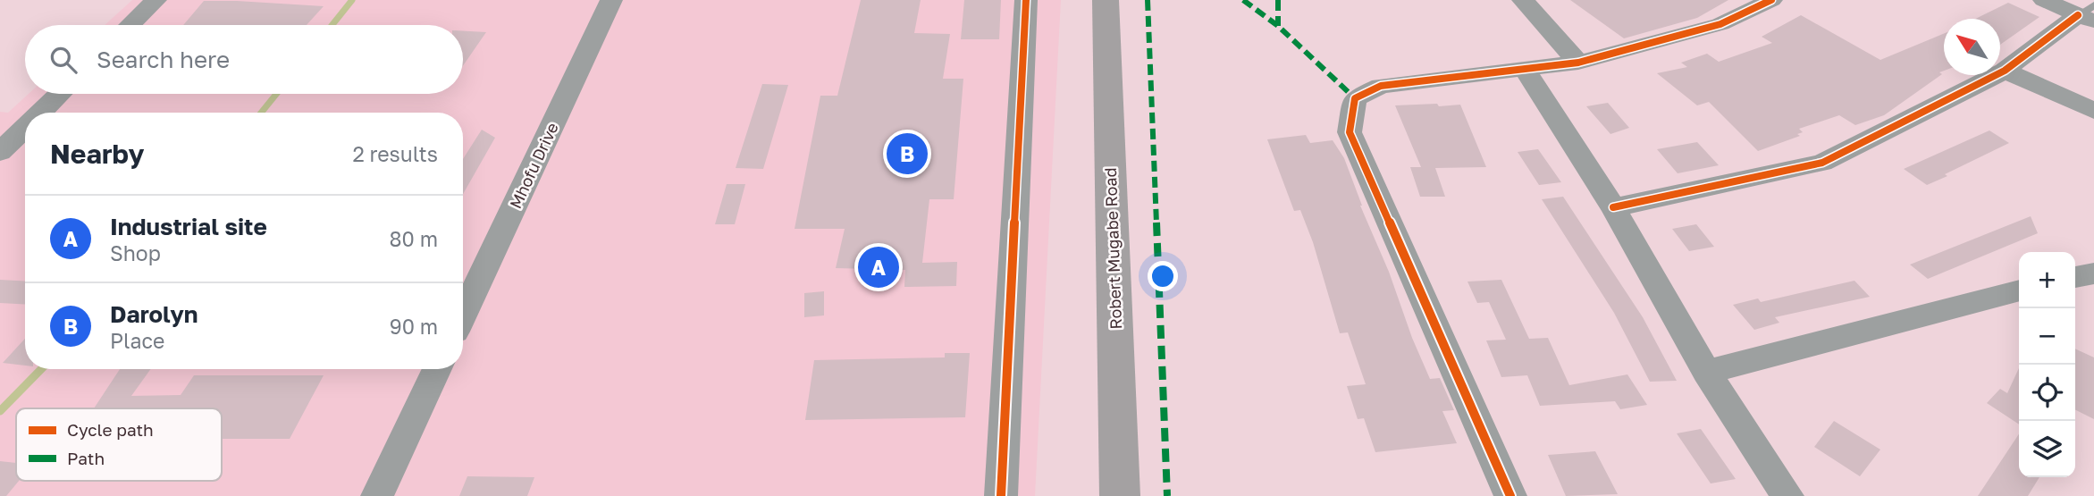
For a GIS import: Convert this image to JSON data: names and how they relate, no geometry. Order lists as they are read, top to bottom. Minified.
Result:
{"streets":{"main road":["Robert Mugabe Road"],"street":["Mhofu Drive"]},"legend":["Cycle path","Path"],"north":"top left","page":{"search":"Search here","heading":["Nearby","2 results"],"pins":["B","A"],"list":[{"mark":"A","name":"Industrial site","note":"Shop","value":"80 m"},{"mark":"B","name":"Darolyn","note":"Place","value":"90 m"}],"map_buttons":["+","−"]}}
